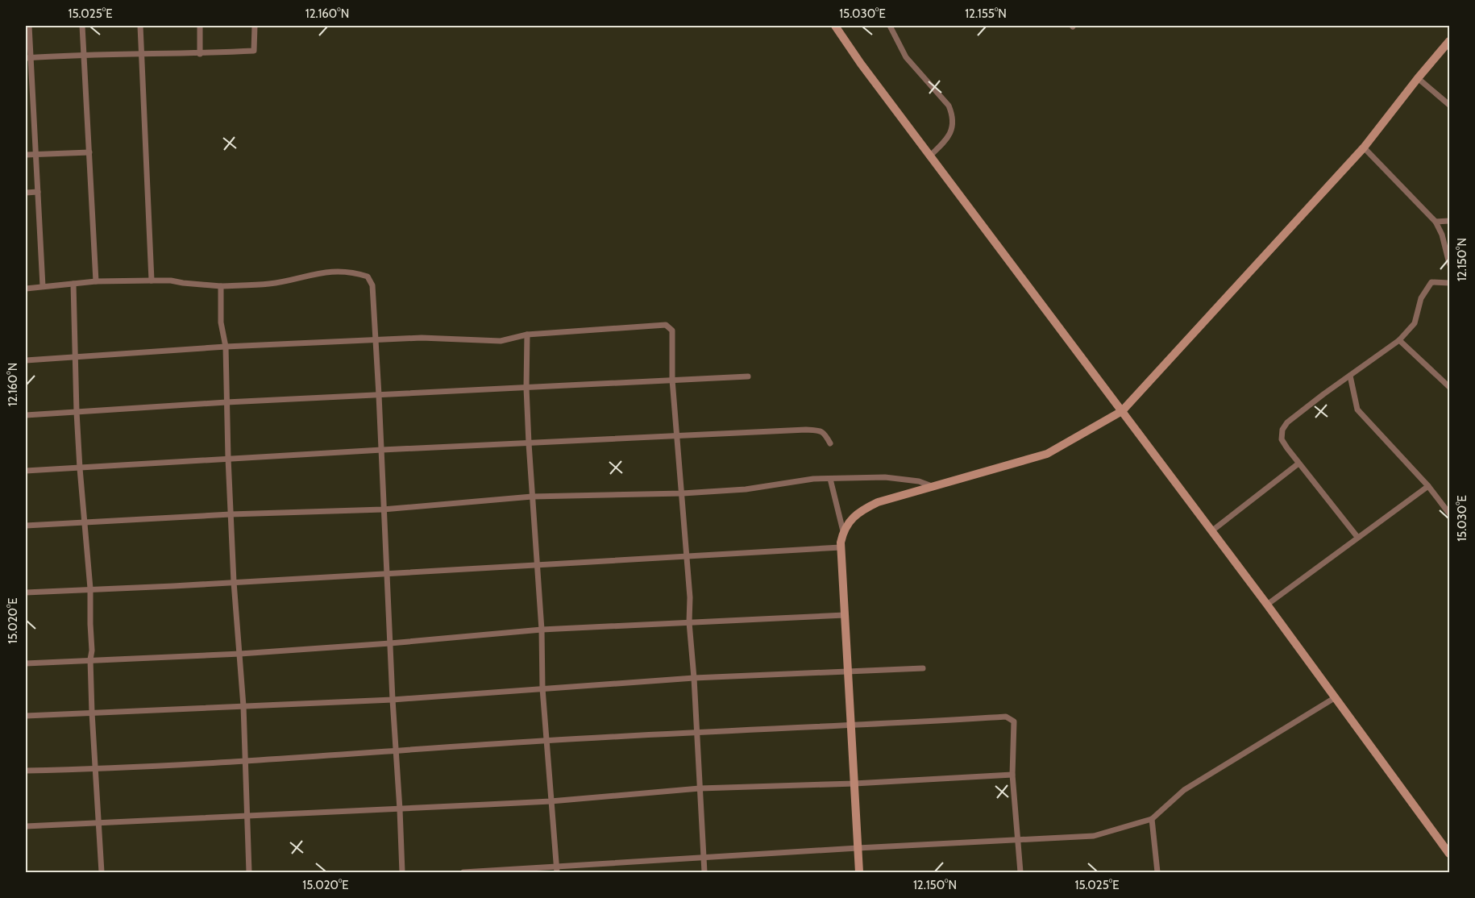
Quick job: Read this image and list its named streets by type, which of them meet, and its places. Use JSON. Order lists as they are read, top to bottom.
{
  "coordinates": [
    "15.025°E",
    "12.160°N",
    "15.030°E",
    "12.155°N",
    "12.150°N",
    "15.020°E"
  ]
}
